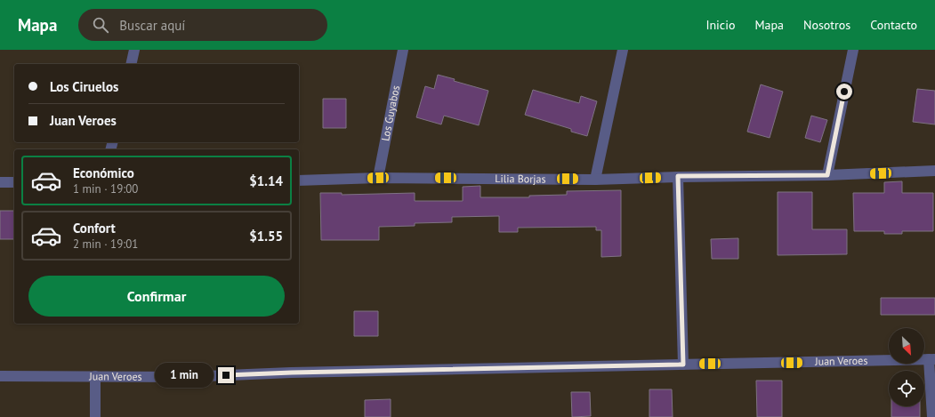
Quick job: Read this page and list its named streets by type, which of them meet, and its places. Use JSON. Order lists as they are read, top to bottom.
{
  "streets": {
    "street": ["Los Guyabos", "Lilia Borjas", "Juan Veroes"]
  },
  "crossings": [
    ["Los Guyabos", "Lilia Borjas"]
  ],
  "north": "bottom right",
  "page": {
    "header": "Mapa",
    "search": "Buscar aquí",
    "nav": [
      "Inicio",
      "Mapa",
      "Nosotros",
      "Contacto"
    ],
    "banner": ["Los Ciruelos", "Juan Veroes"],
    "list": [
      {
        "name": "Económico",
        "note": "1 min · 19:00",
        "value": "$1.14"
      },
      {
        "name": "Confort",
        "note": "2 min · 19:01",
        "value": "$1.55"
      }
    ],
    "buttons": "Confirmar",
    "bubble": "1 min"
  }
}
